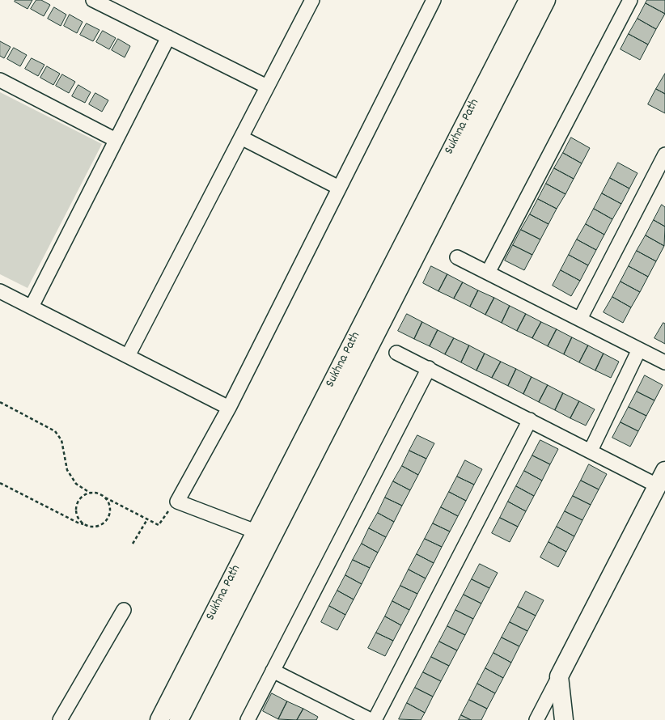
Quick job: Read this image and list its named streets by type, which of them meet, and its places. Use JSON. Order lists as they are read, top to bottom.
{
  "streets": {
    "main road": ["Sukhna Path"]
  }
}
